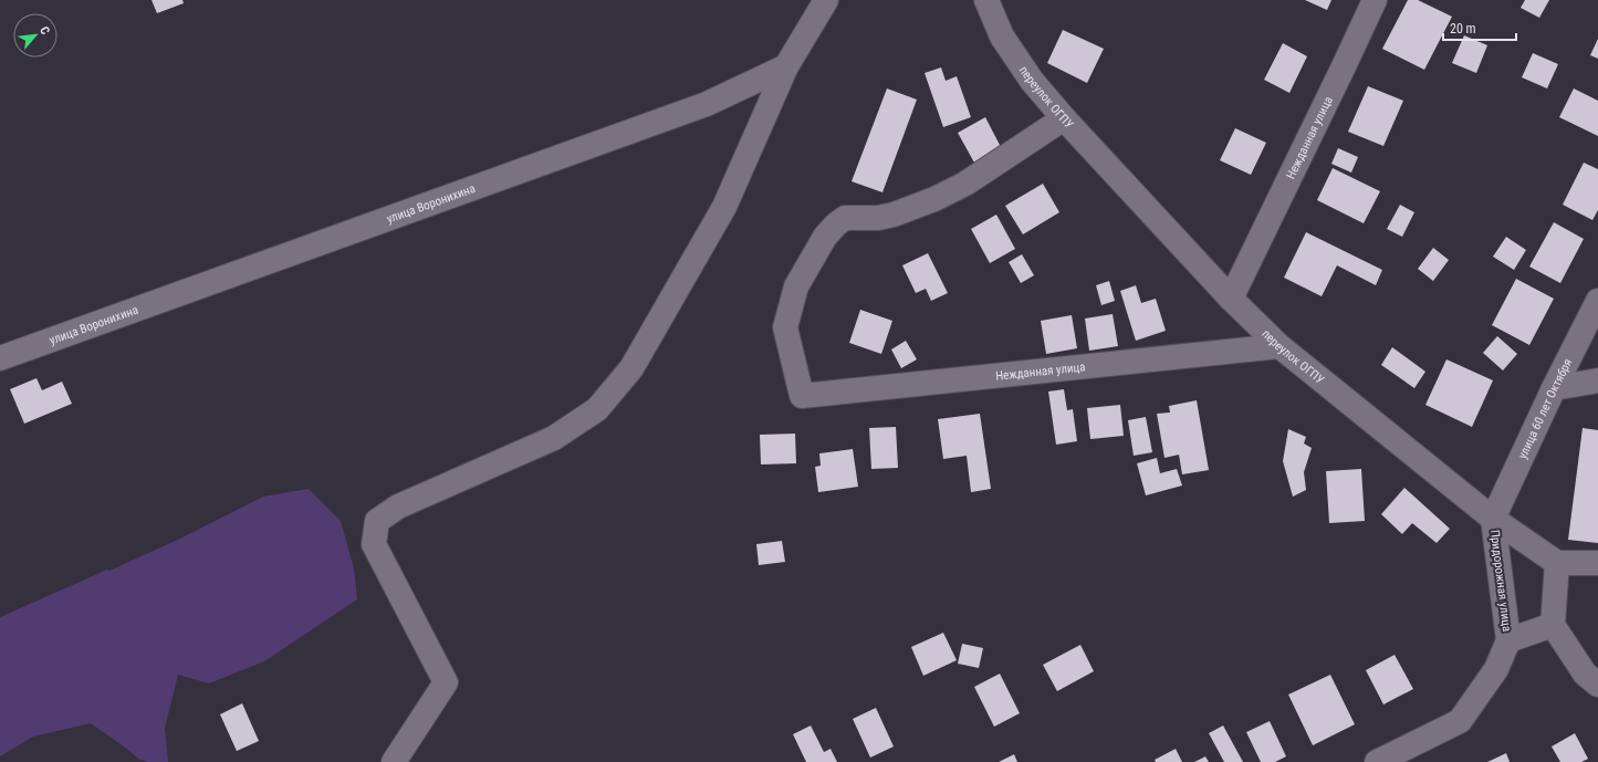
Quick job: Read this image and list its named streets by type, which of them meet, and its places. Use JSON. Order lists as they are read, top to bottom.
{
  "streets": {
    "street": [
      "переулок ОГПУ",
      "Нежданная улица",
      "улица Воронихина",
      "улица 60 лет Октября",
      "Придорожная улица"
    ]
  },
  "crossings": [
    ["переулок ОГПУ", "Нежданная улица"],
    ["переулок ОГПУ", "улица 60 лет Октября"],
    ["переулок ОГПУ", "Придорожная улица"],
    ["улица 60 лет Октября", "Придорожная улица"]
  ],
  "scale_bar": "20 m",
  "north": "top right"
}
